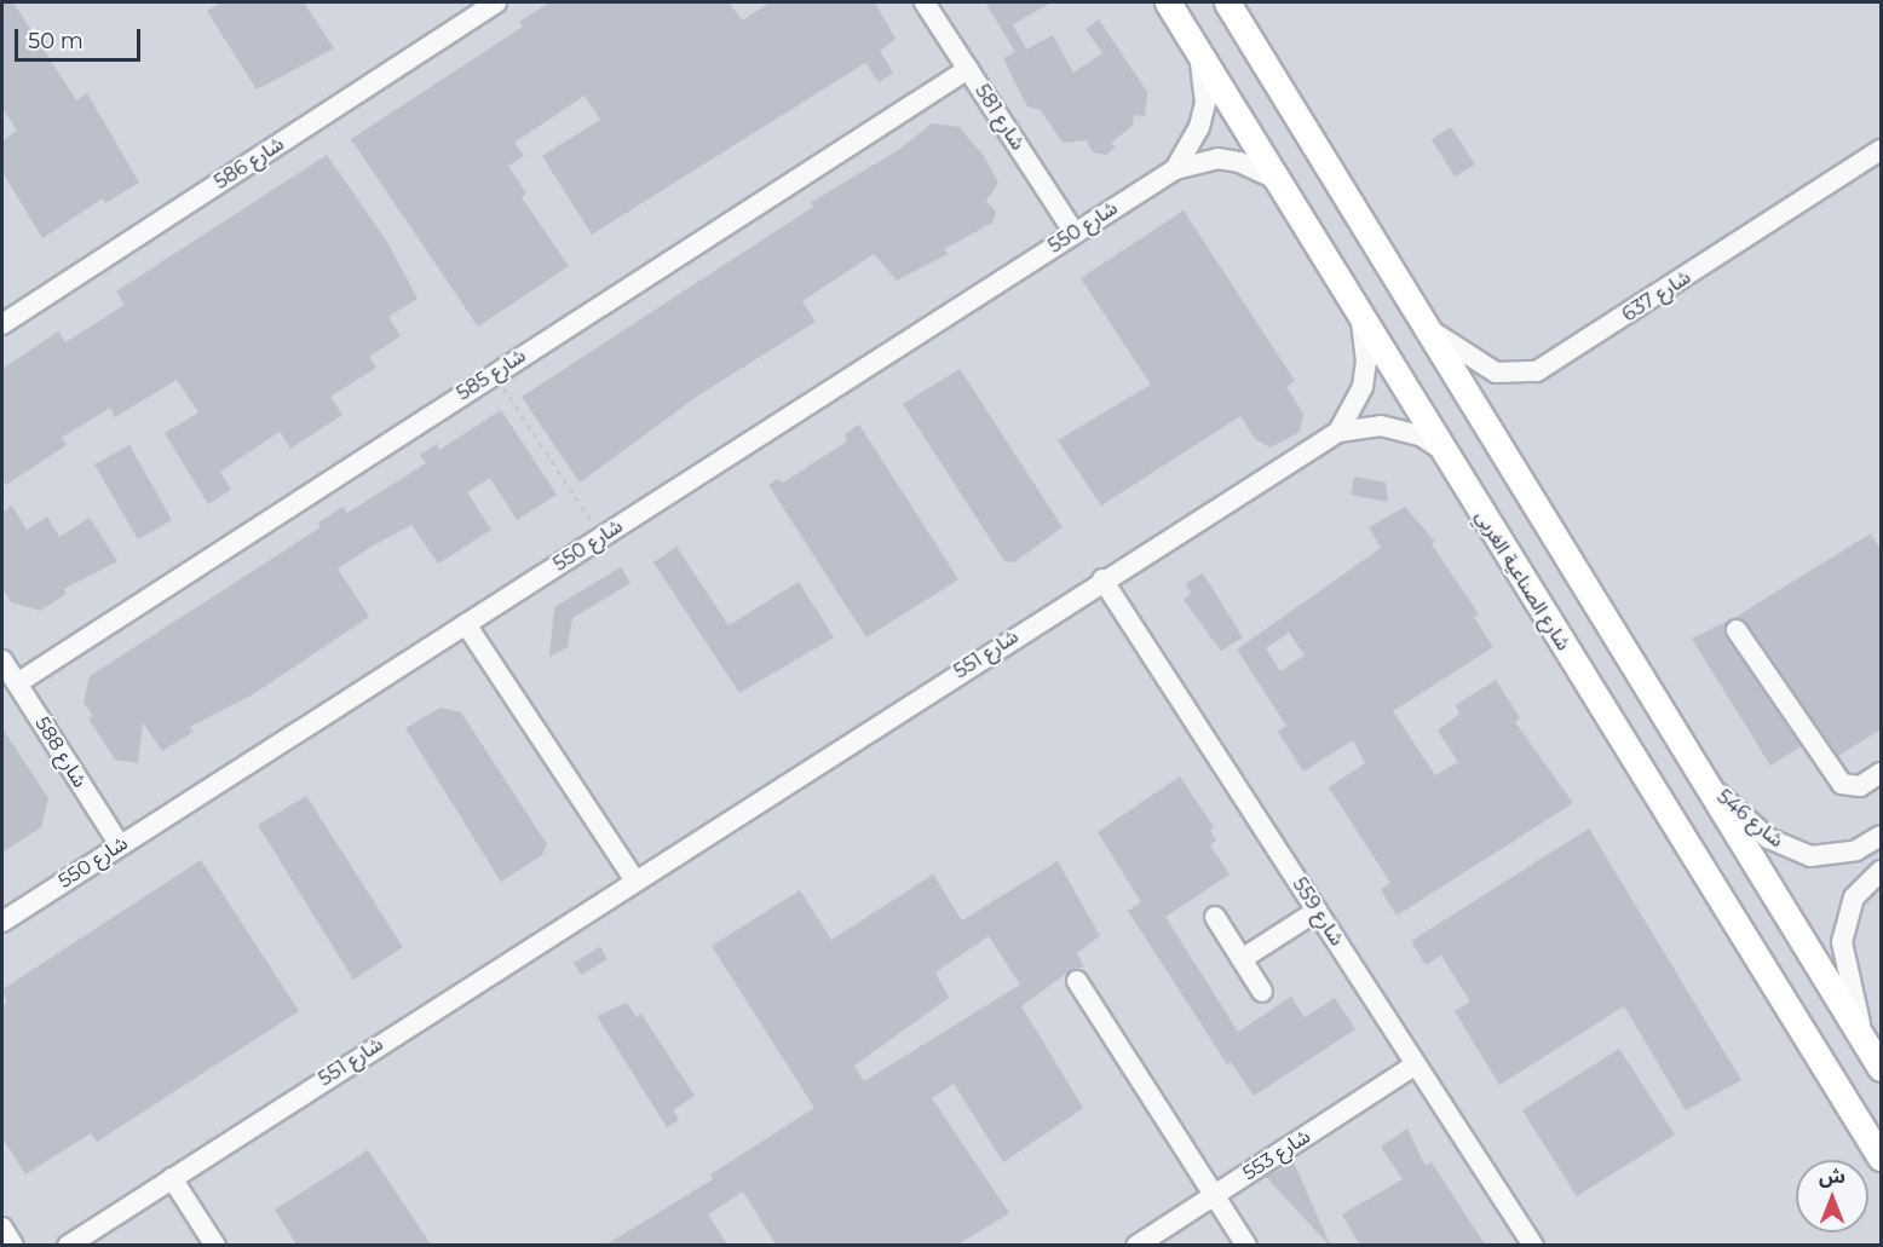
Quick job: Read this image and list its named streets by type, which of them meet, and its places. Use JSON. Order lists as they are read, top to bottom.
{
  "streets": {
    "main road": ["شارع الصناعية الغربي"],
    "street": [
      "شارع 581",
      "شارع 586",
      "شارع 550",
      "شارع 637",
      "شارع 585",
      "شارع 551",
      "شارع 588",
      "شارع 546",
      "شارع 559",
      "شارع 553"
    ]
  },
  "crossings": [
    ["شارع 581", "شارع 550"],
    ["شارع 581", "شارع 585"],
    ["شارع 550", "شارع الصناعية الغربي"],
    ["شارع 550", "شارع 588"],
    ["شارع 585", "شارع 588"],
    ["شارع الصناعية الغربي", "شارع 551"],
    ["شارع 551", "شارع 559"],
    ["شارع 559", "شارع 553"]
  ],
  "scale_bar": "50 m",
  "north": "top"
}
